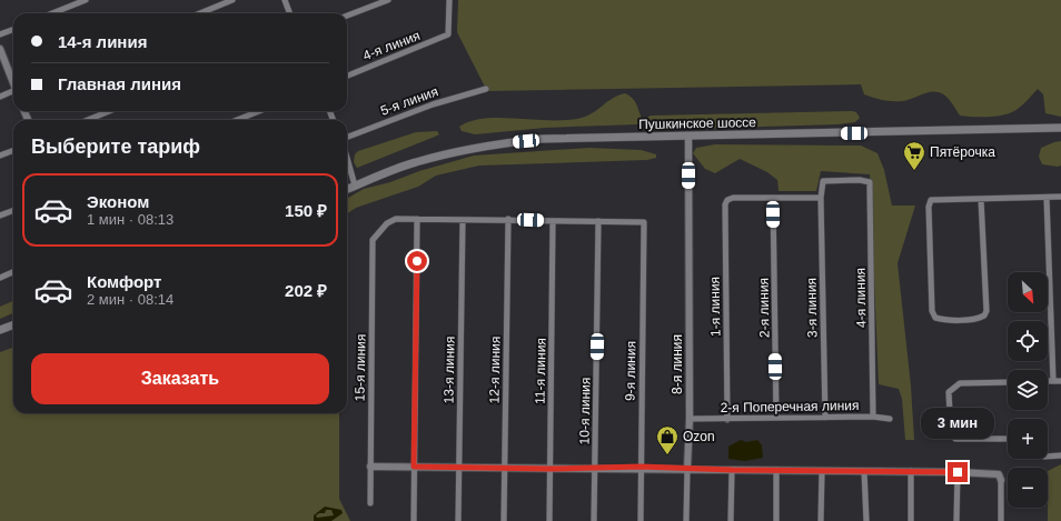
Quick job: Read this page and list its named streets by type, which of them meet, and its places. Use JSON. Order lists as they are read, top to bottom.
{
  "streets": {
    "main road": ["Пушкинское шоссе"],
    "street": [
      "4-я линия",
      "5-я линия",
      "1-я линия",
      "2-я линия",
      "3-я линия",
      "8-я линия",
      "15-я линия",
      "13-я линия",
      "12-я линия",
      "11-я линия",
      "9-я линия",
      "2-я Поперечная линия",
      "10-я линия"
    ]
  },
  "crossings": [
    ["4-я линия", "3-я линия"],
    ["4-я линия", "2-я Поперечная линия"],
    ["Пушкинское шоссе", "8-я линия"],
    ["1-я линия", "2-я линия"],
    ["1-я линия", "2-я Поперечная линия"],
    ["2-я линия", "2-я Поперечная линия"],
    ["3-я линия", "2-я Поперечная линия"],
    ["8-я линия", "2-я Поперечная линия"],
    ["9-я линия", "10-я линия"]
  ],
  "places": {
    "supermarket": ["Пятёрочка"],
    "shop": ["Ozon"]
  },
  "north": "bottom right",
  "page": {
    "banner": ["14-я линия", "Главная линия"],
    "heading": "Выберите тариф",
    "list": [
      {
        "name": "Эконом",
        "note": "1 мин · 08:13",
        "value": "150 ₽"
      },
      {
        "name": "Комфорт",
        "note": "2 мин · 08:14",
        "value": "202 ₽"
      }
    ],
    "map_buttons": ["+", "−"],
    "buttons": "Заказать",
    "bubble": "3 мин"
  }
}
